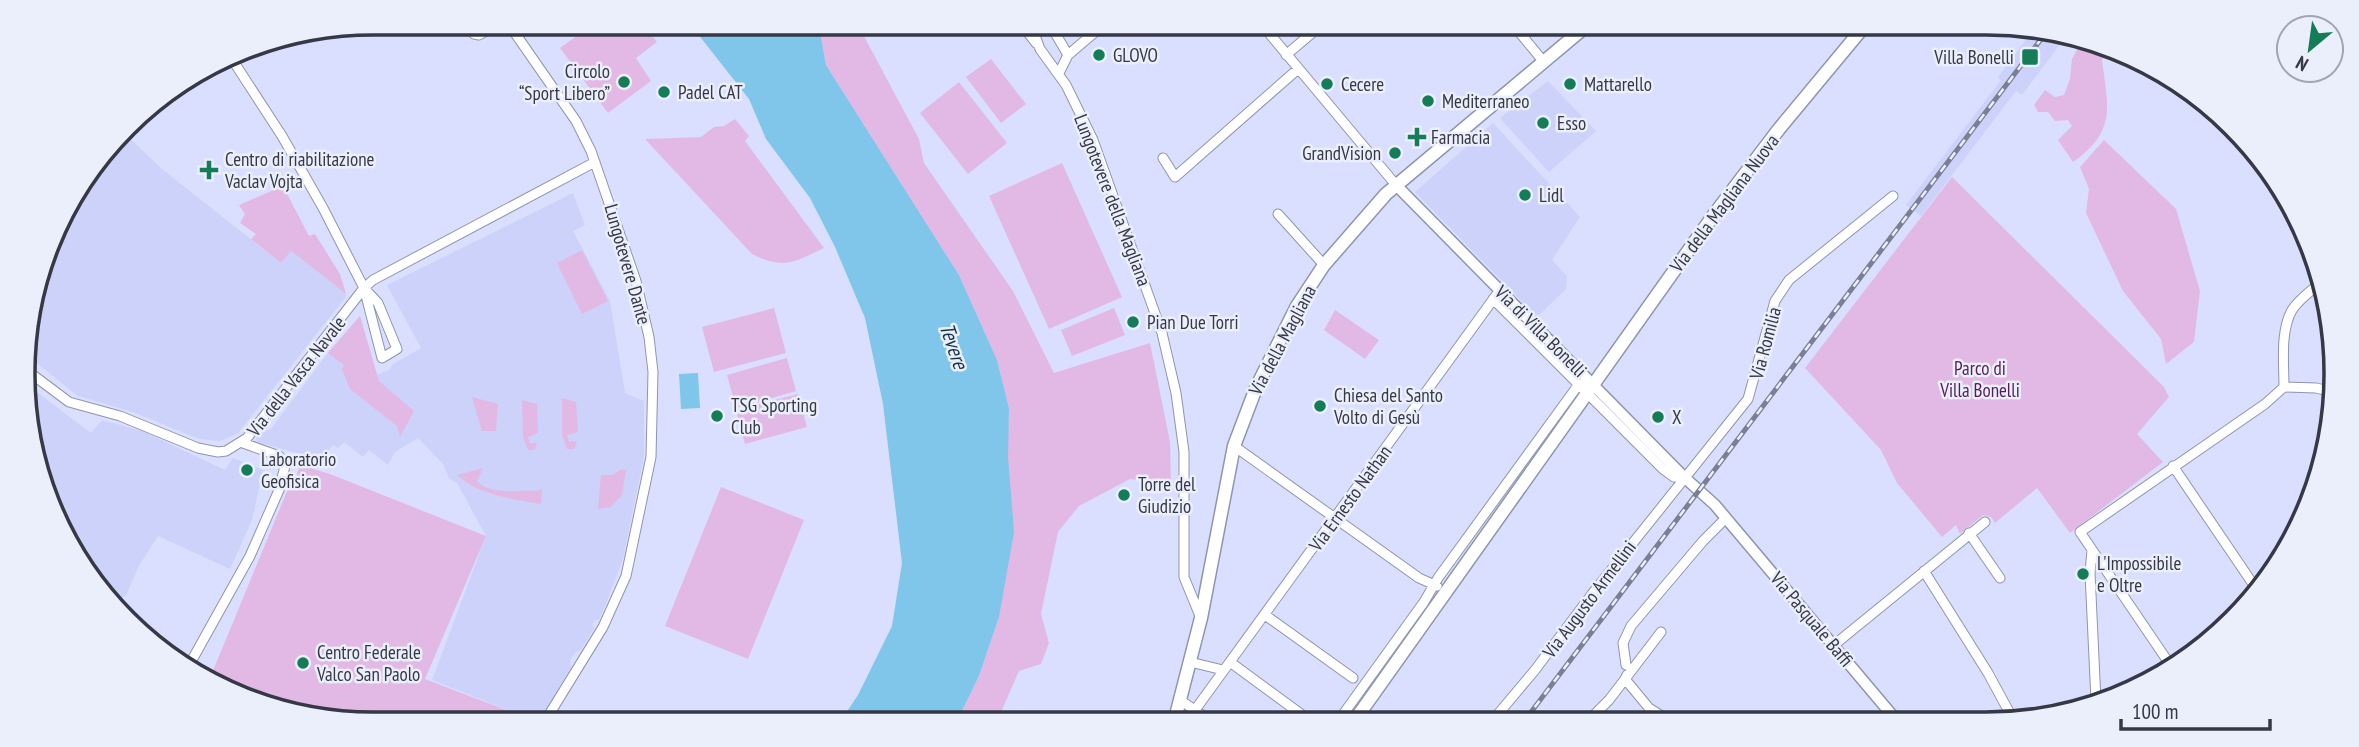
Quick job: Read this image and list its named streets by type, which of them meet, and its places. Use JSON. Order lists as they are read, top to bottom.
{
  "streets": {
    "main road": ["Via della Magliana Nuova", "Via della Magliana"],
    "street": [
      "Lungotevere della Magliana",
      "Lungotevere Dante",
      "Via di Villa Bonelli",
      "Via Romilia",
      "Via della Vasca Navale",
      "Via Ernesto Nathan",
      "Via Augusto Armellini",
      "Via Pasquale Baffi"
    ]
  },
  "crossings": [
    ["Lungotevere della Magliana", "Via della Magliana"],
    ["Via della Magliana Nuova", "Via di Villa Bonelli"],
    ["Lungotevere Dante", "Via della Vasca Navale"],
    ["Via di Villa Bonelli", "Via della Magliana"],
    ["Via di Villa Bonelli", "Via Romilia"],
    ["Via di Villa Bonelli", "Via Ernesto Nathan"],
    ["Via di Villa Bonelli", "Via Augusto Armellini"],
    ["Via di Villa Bonelli", "Via Pasquale Baffi"],
    ["Via Romilia", "Via Augusto Armellini"]
  ],
  "water": ["Tevere"],
  "parks": ["Parco di Villa Bonelli"],
  "places": {
    "other": [
      "GLOVO",
      "Circolo “Sport Libero”",
      "Cecere",
      "Mattarello",
      "Padel CAT",
      "Mediterraneo",
      "Esso",
      "GrandVision",
      "Lidl",
      "Pian Due Torri",
      "Chiesa del Santo Volto di Gesù",
      "TSG Sporting Club",
      "X",
      "Laboratorio Geofisica",
      "Torre del Giudizio",
      "L'Impossibile e Oltre",
      "Centro Federale Valco San Paolo"
    ],
    "transit": ["Villa Bonelli"],
    "health": ["Farmacia", "Centro di riabilitazione Vaclav Vojta"]
  },
  "scale_bar": "100 m",
  "north": "bottom left"
}
